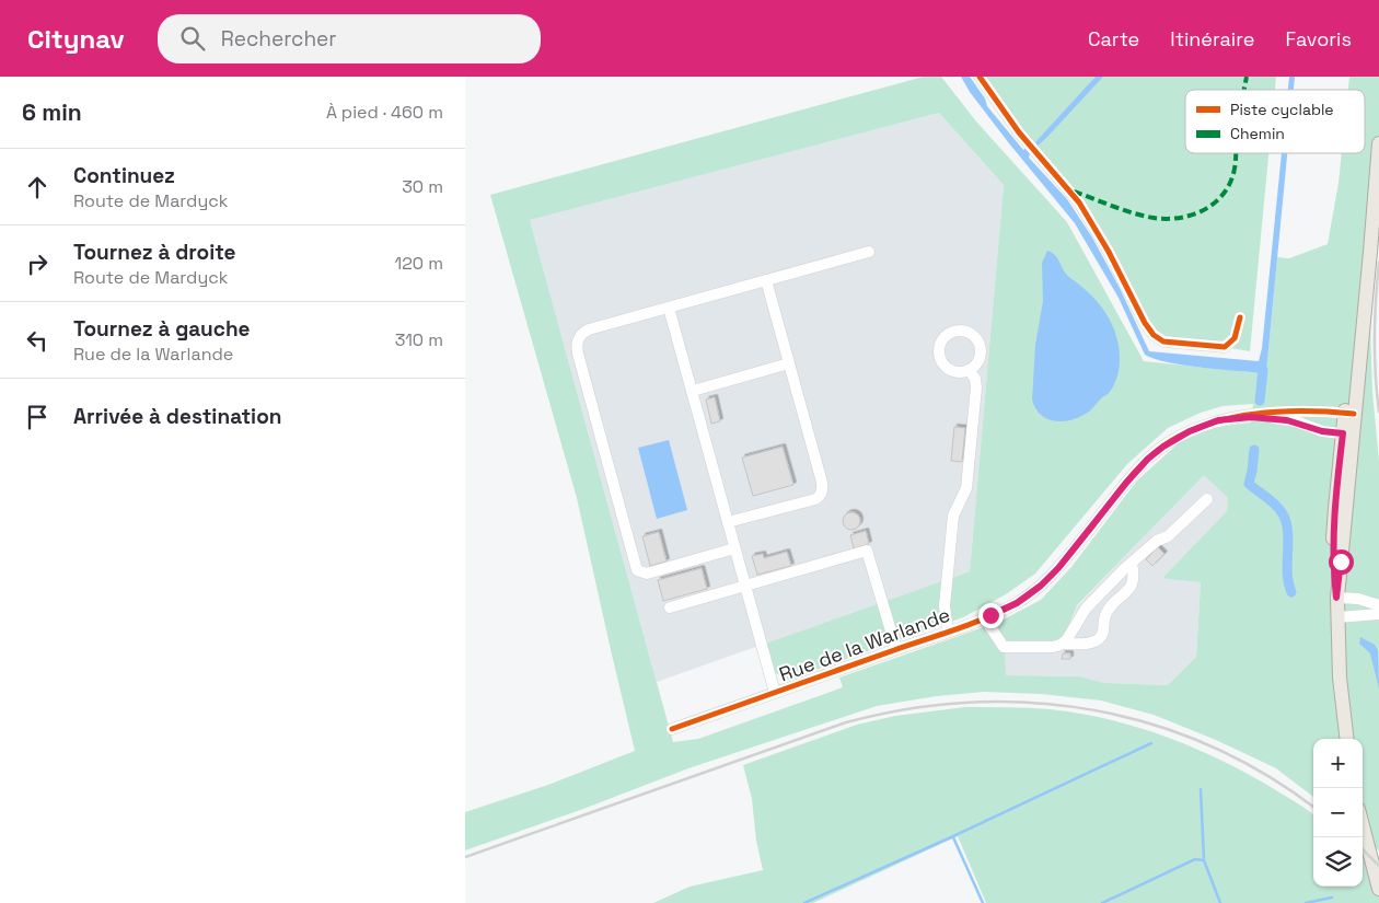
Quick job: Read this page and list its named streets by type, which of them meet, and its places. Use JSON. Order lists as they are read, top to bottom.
{
  "streets": {
    "street": ["Rue de la Warlande"]
  },
  "legend": ["Piste cyclable", "Chemin"],
  "page": {
    "header": "Citynav",
    "search": "Rechercher",
    "nav": ["Carte", "Itinéraire", "Favoris"],
    "heading": ["6 min", "À pied · 460 m"],
    "list": [
      ["Continuez", "Route de Mardyck", "30 m"],
      ["Tournez à droite", "Route de Mardyck", "120 m"],
      ["Tournez à gauche", "Rue de la Warlande", "310 m"],
      "Arrivée à destination"
    ],
    "map_buttons": ["+", "−"]
  }
}
